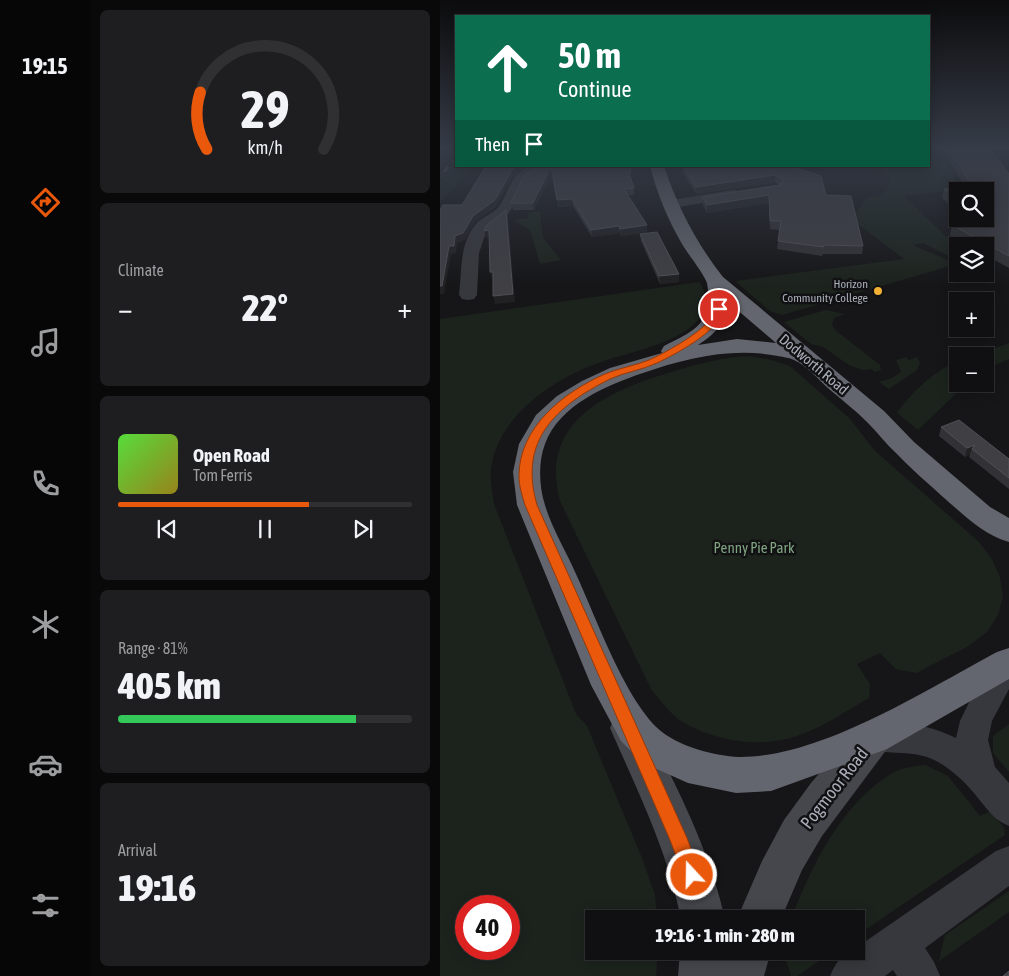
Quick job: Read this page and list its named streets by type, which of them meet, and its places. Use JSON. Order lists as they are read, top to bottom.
{
  "streets": {
    "highway": ["Dodworth Road"],
    "street": ["Pogmoor Road"]
  },
  "parks": ["Penny Pie Park"],
  "places": ["Horizon Community College"],
  "page": {
    "tabs": "19:15",
    "turn": ["50 m", "Continue"],
    "then": "Then",
    "map_buttons": ["+", "−"],
    "tile": [
      "Climate",
      ["Range · 81%", "405 km"],
      ["Arrival", "19:16"]
    ],
    "heat": ["−", "22°", "+"],
    "song": ["Open Road", "Tom Ferris"],
    "limit": "40",
    "trip": "19:16 · 1 min · 280 m",
    "gauge": ["29", "km/h"]
  }
}
